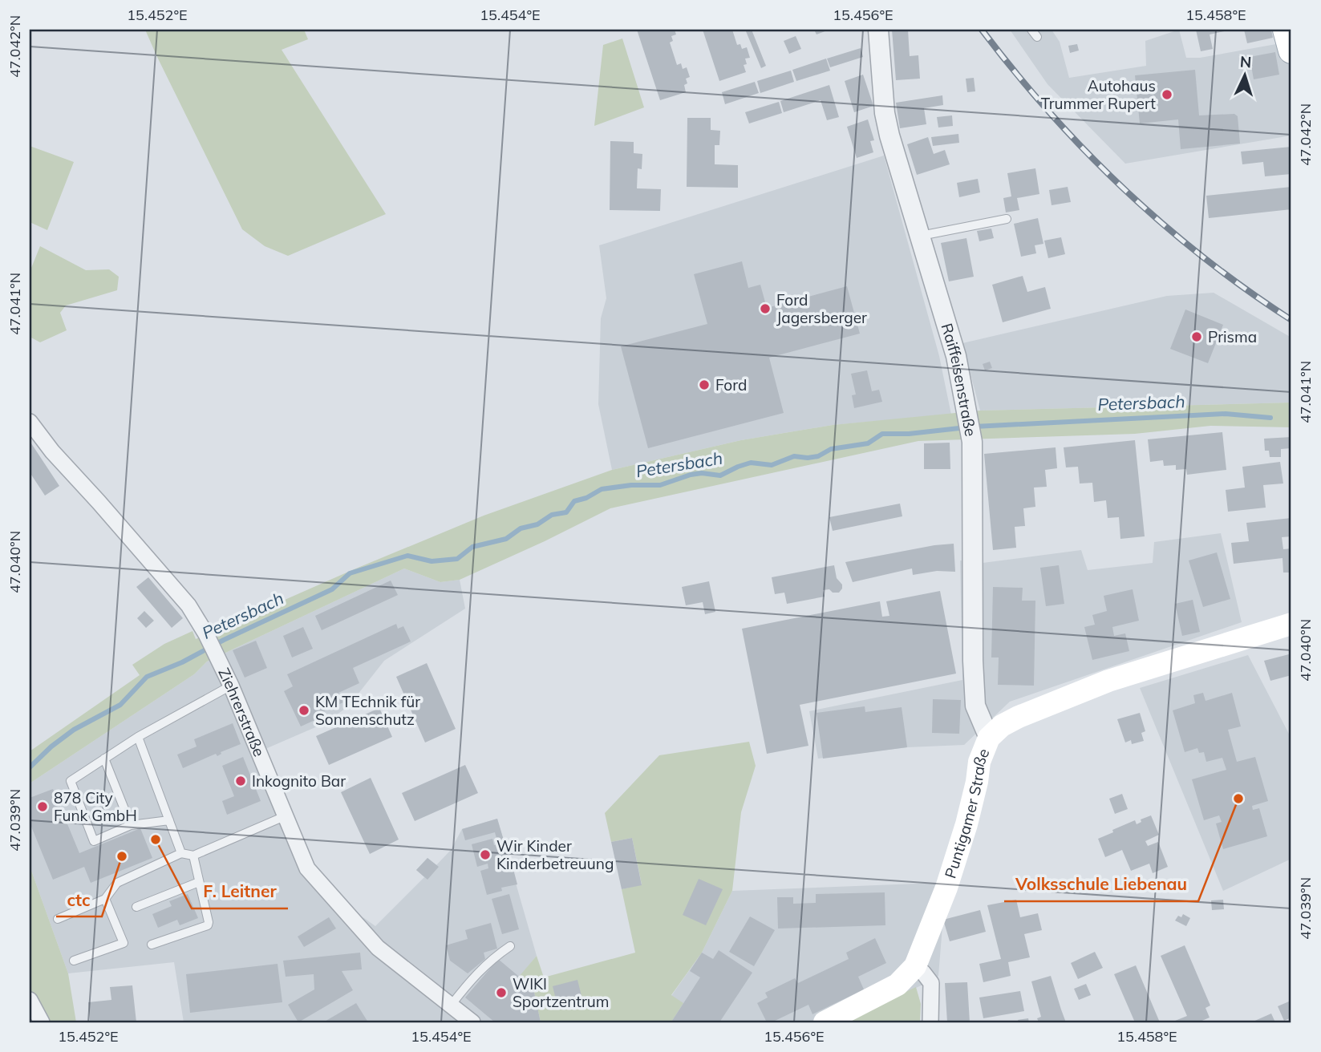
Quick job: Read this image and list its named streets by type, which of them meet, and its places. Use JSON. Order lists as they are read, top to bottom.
{
  "streets": {
    "main road": ["Puntigamer Straße"],
    "street": ["Raiffeisenstraße", "Ziehrerstraße"]
  },
  "crossings": [
    ["Raiffeisenstraße", "Puntigamer Straße"]
  ],
  "water": ["Petersbach"],
  "places": [
    "Autohaus Trummer Rupert",
    "Ford Jagersberger",
    "Prisma",
    "Ford",
    "KM TEchnik für Sonnenschutz",
    "Inkognito Bar",
    "Volksschule Liebenau",
    "878 City Funk GmbH",
    "F. Leitner",
    "Wir Kinder Kinderbetreuung",
    "ctc",
    "WIKI Sportzentrum"
  ],
  "north": "top",
  "coordinates": [
    "15.452°E",
    "15.454°E",
    "15.456°E",
    "15.458°E",
    "47.042°N",
    "47.041°N",
    "47.040°N",
    "47.039°N"
  ]
}
